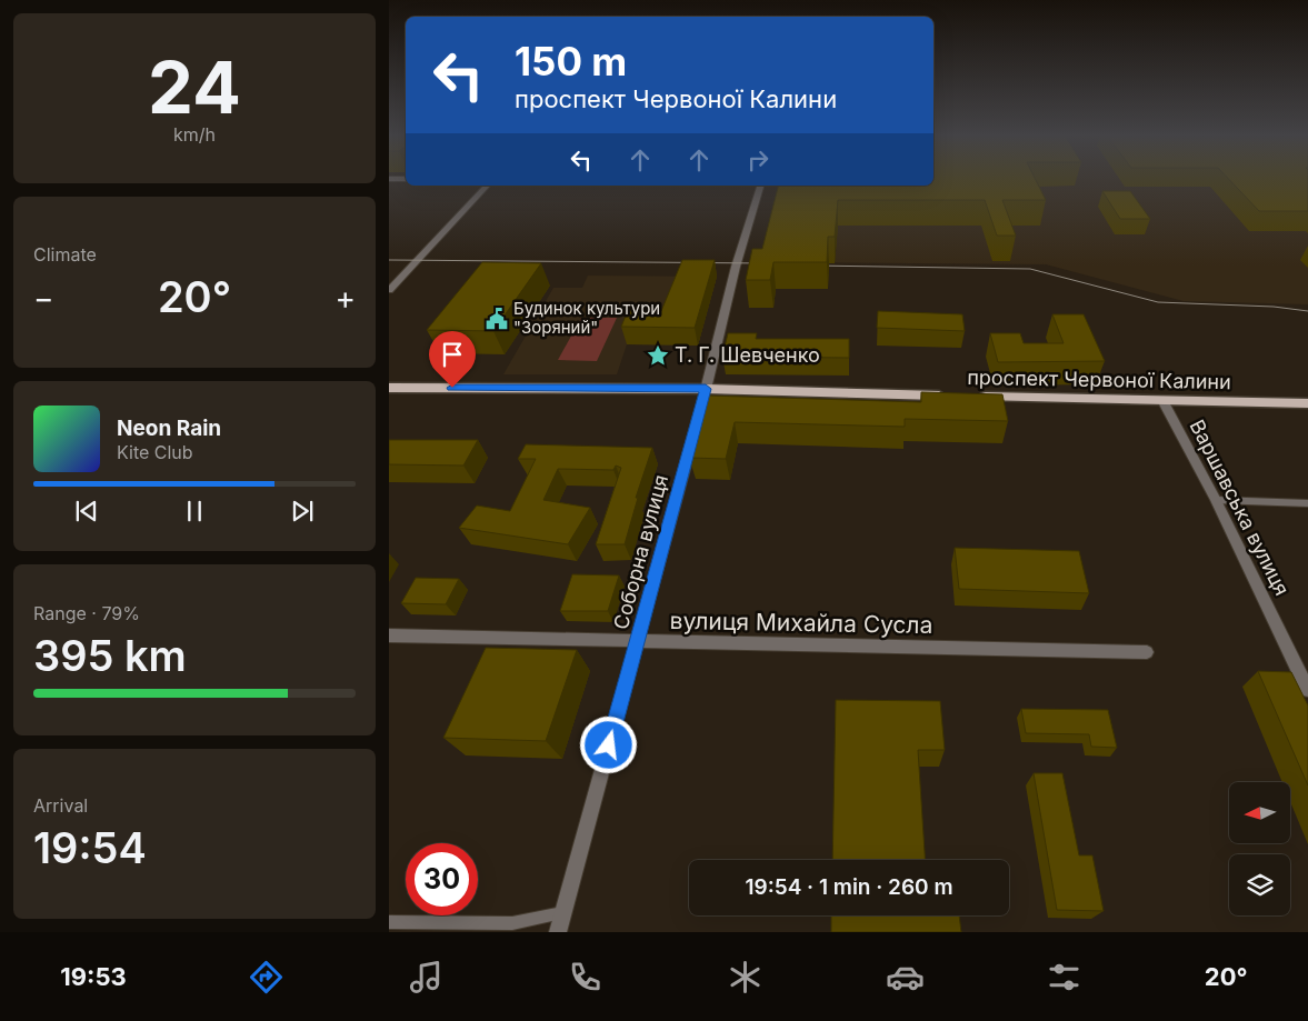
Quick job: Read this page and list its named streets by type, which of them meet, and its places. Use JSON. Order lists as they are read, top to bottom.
{
  "streets": {
    "main road": ["проспект Червоної Калини"],
    "street": ["Варшавська вулиця", "Соборна вулиця", "вулиця Михайла Сусла"]
  },
  "crossings": [
    ["проспект Червоної Калини", "Варшавська вулиця"],
    ["проспект Червоної Калини", "Соборна вулиця"],
    ["Соборна вулиця", "вулиця Михайла Сусла"]
  ],
  "places": {
    "public building": ["Будинок культури \"Зоряний\""],
    "place": ["Т. Г. Шевченко"]
  },
  "north": "left",
  "page": {
    "tile": [
      ["24", "km/h"],
      "Climate",
      ["Range · 79%", "395 km"],
      ["Arrival", "19:54"]
    ],
    "turn": ["150 m", "проспект Червоної Калини"],
    "heat": ["−", "20°", "+"],
    "song": ["Neon Rain", "Kite Club"],
    "limit": "30",
    "trip": "19:54 · 1 min · 260 m",
    "tabs": ["19:53", "20°"]
  }
}
